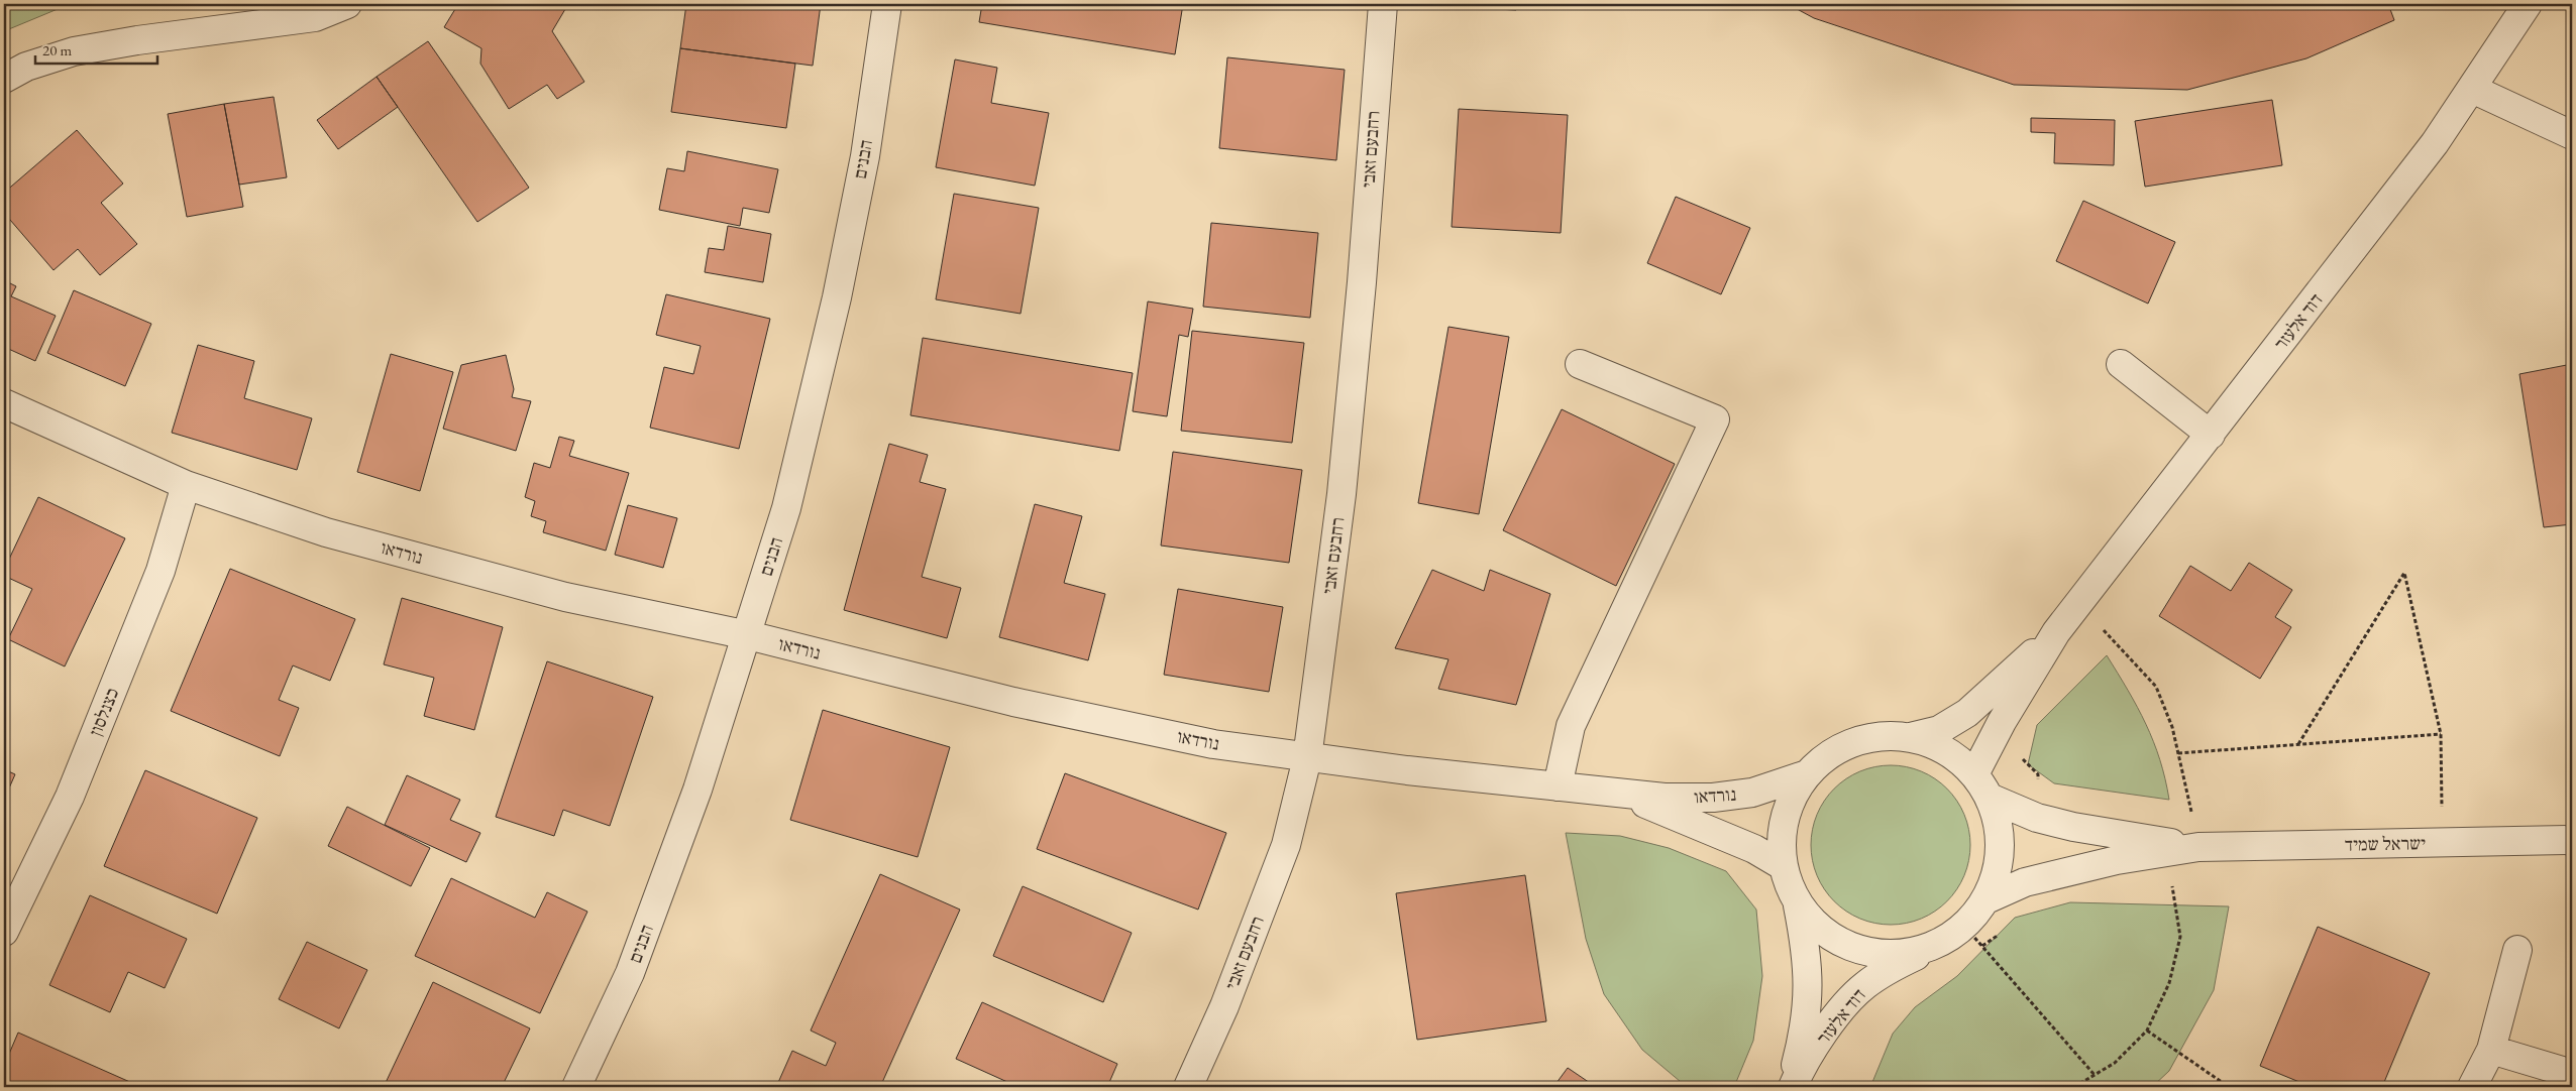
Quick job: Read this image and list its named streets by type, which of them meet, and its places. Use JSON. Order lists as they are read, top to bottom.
{
  "streets": {
    "street": [
      "רחבעם זאבי",
      "הבנים",
      "דוד אלעזר",
      "נורדאו",
      "כצנלסון",
      "ישראל שמיד"
    ]
  },
  "crossings": [
    ["רחבעם זאבי", "נורדאו"],
    ["הבנים", "נורדאו"],
    ["נורדאו", "כצנלסון"]
  ],
  "scale_bar": "20 m"
}
